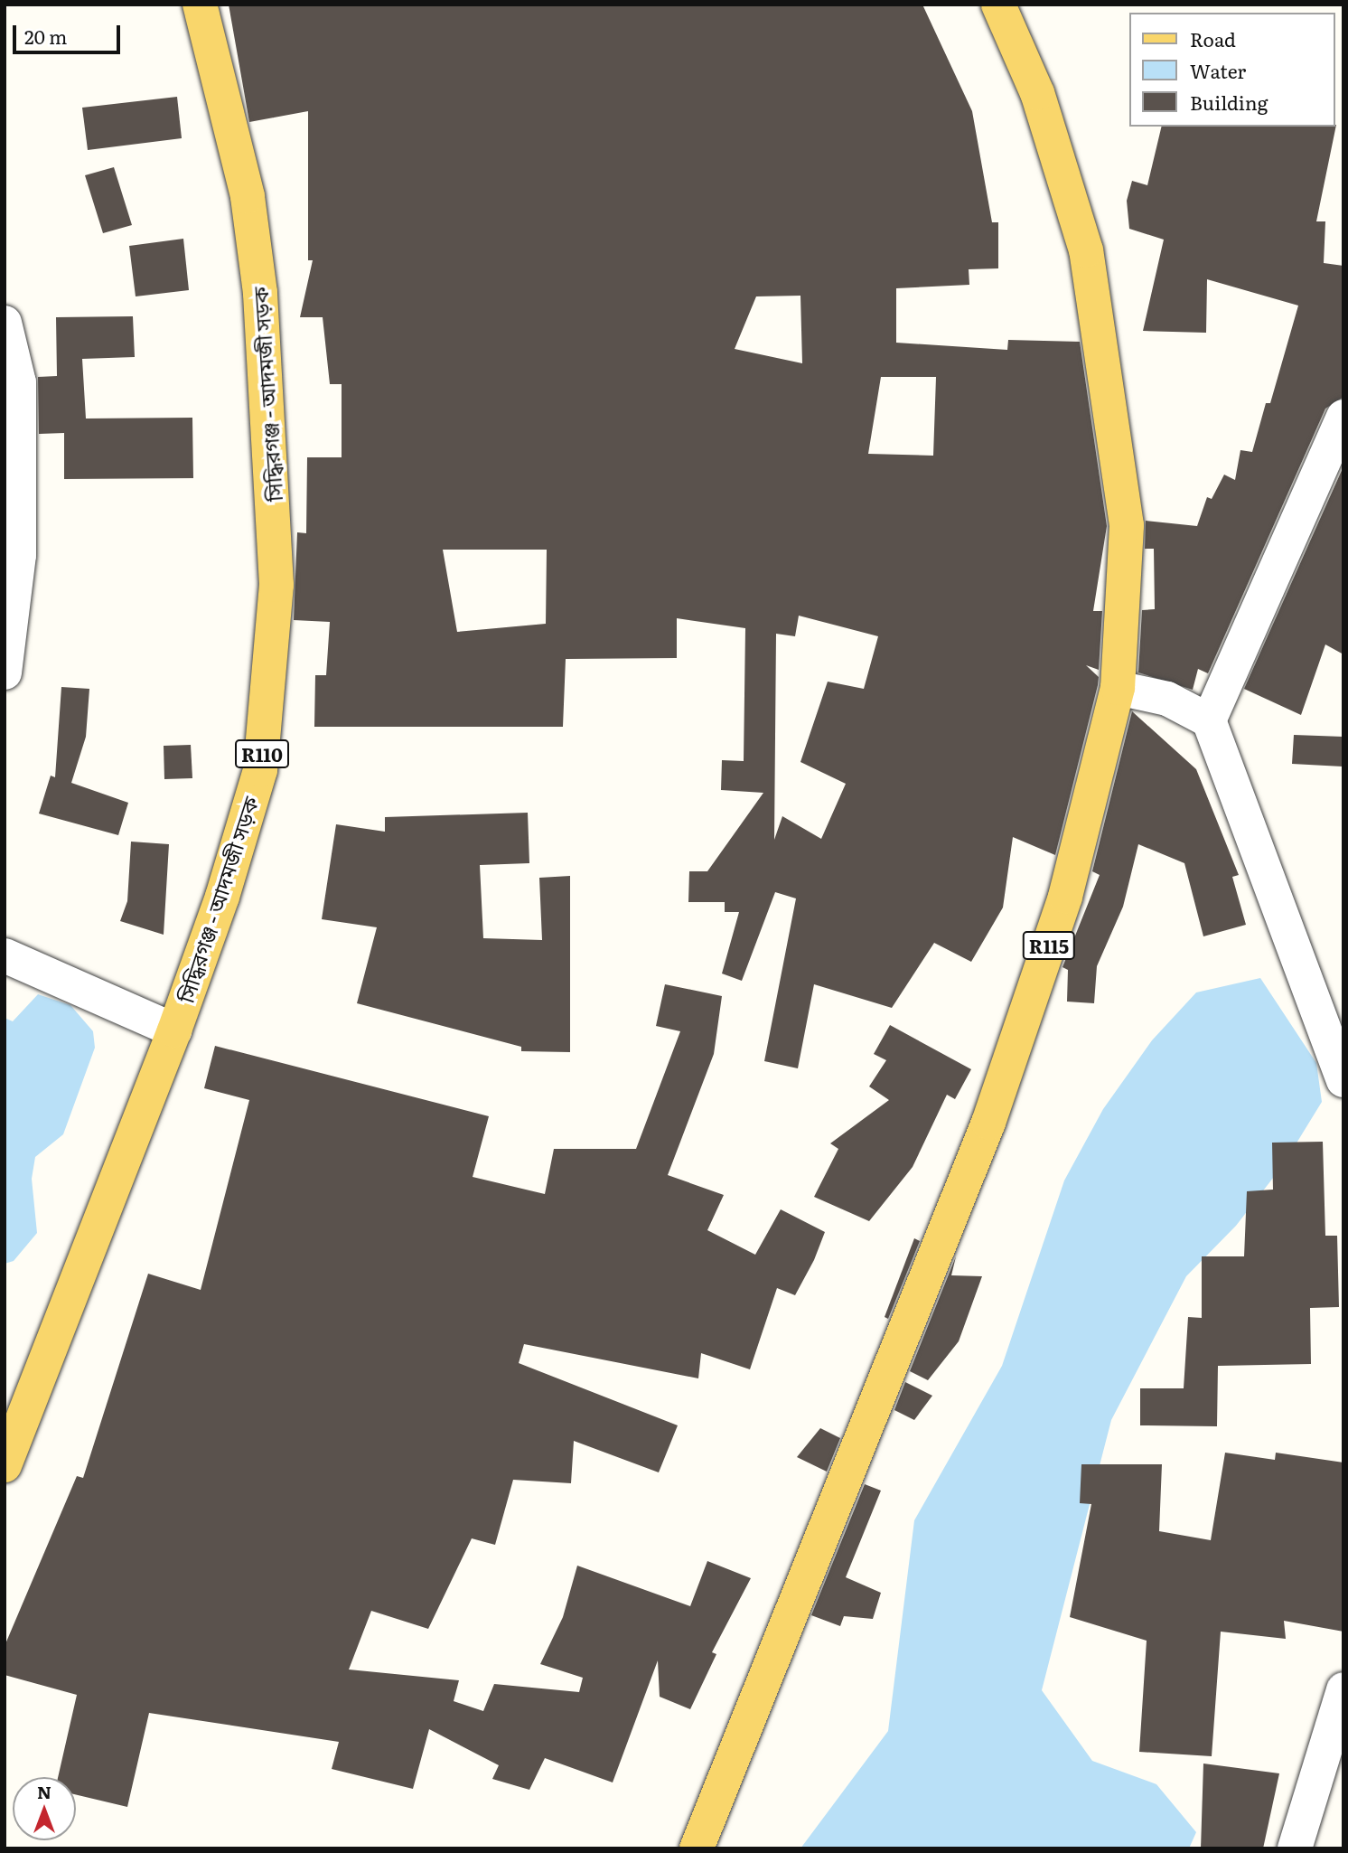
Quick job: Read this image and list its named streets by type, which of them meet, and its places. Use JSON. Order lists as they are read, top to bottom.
{
  "streets": {
    "main road": ["সিদ্ধিরগঞ্জ - আদমজী সড়ক", "R110", "R115"]
  },
  "legend": ["Road", "Water", "Building"],
  "scale_bar": "20 m",
  "north": "top"
}
